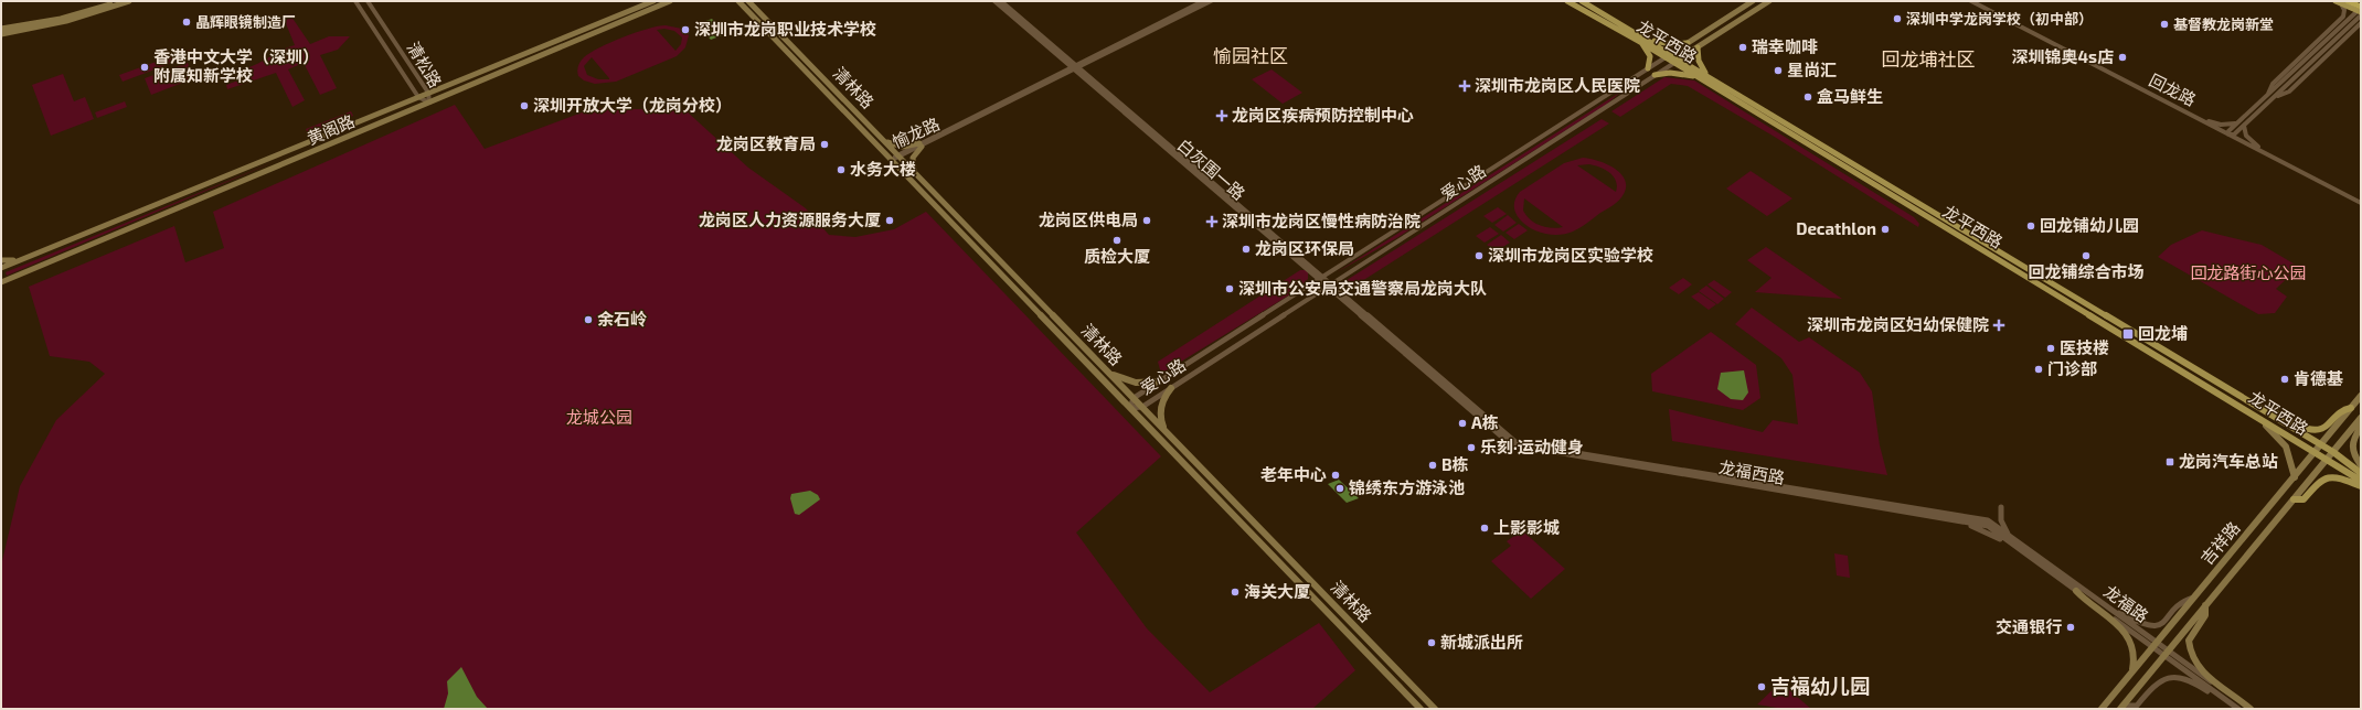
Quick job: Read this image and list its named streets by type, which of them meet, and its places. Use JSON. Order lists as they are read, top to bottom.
{
  "streets": {
    "main road": [
      "龙平西路",
      "清林路",
      "黄阁路",
      "爱心路",
      "吉祥路"
    ],
    "street": [
      "清松路",
      "回龙路",
      "愉龙路",
      "白灰围一路",
      "龙福西路",
      "龙福路"
    ]
  },
  "crossings": [
    ["龙平西路", "爱心路"],
    ["龙平西路", "吉祥路"],
    ["清松路", "黄阁路"],
    ["清林路", "愉龙路"],
    ["清林路", "爱心路"],
    ["愉龙路", "白灰围一路"],
    ["白灰围一路", "爱心路"],
    ["白灰围一路", "龙福西路"],
    ["龙福西路", "龙福路"],
    ["吉祥路", "龙福路"]
  ],
  "districts": ["愉园社区", "回龙埔社区"],
  "parks": ["回龙路街心公园", "龙城公园"],
  "places": {
    "other": [
      "深圳中学龙岗学校（初中部）",
      "晶辉眼镜制造厂",
      "基督教龙岗新堂",
      "深圳市龙岗职业技术学校",
      "瑞幸咖啡",
      "深圳锦奥4s店",
      "香港中文大学（深圳） 附属知新学校",
      "星尚汇",
      "盒马鲜生",
      "深圳开放大学（龙岗分校）",
      "龙岗区教育局",
      "水务大楼",
      "龙岗区人力资源服务大厦",
      "龙岗区供电局",
      "回龙铺幼儿园",
      "Decathlon",
      "质检大厦",
      "龙岗区环保局",
      "深圳市龙岗区实验学校",
      "回龙铺综合市场",
      "深圳市公安局交通警察局龙岗大队",
      "余石岭",
      "医技楼",
      "门诊部",
      "肯德基",
      "A栋",
      "乐刻·运动健身",
      "B栋",
      "老年中心",
      "锦绣东方游泳池",
      "上影影城",
      "海关大厦",
      "交通银行",
      "新城派出所",
      "吉福幼儿园"
    ],
    "health": [
      "深圳市龙岗区人民医院",
      "龙岗区疾病预防控制中心",
      "深圳市龙岗区慢性病防治院",
      "深圳市龙岗区妇幼保健院"
    ],
    "transit": ["回龙埔", "龙岗汽车总站"]
  }
}
